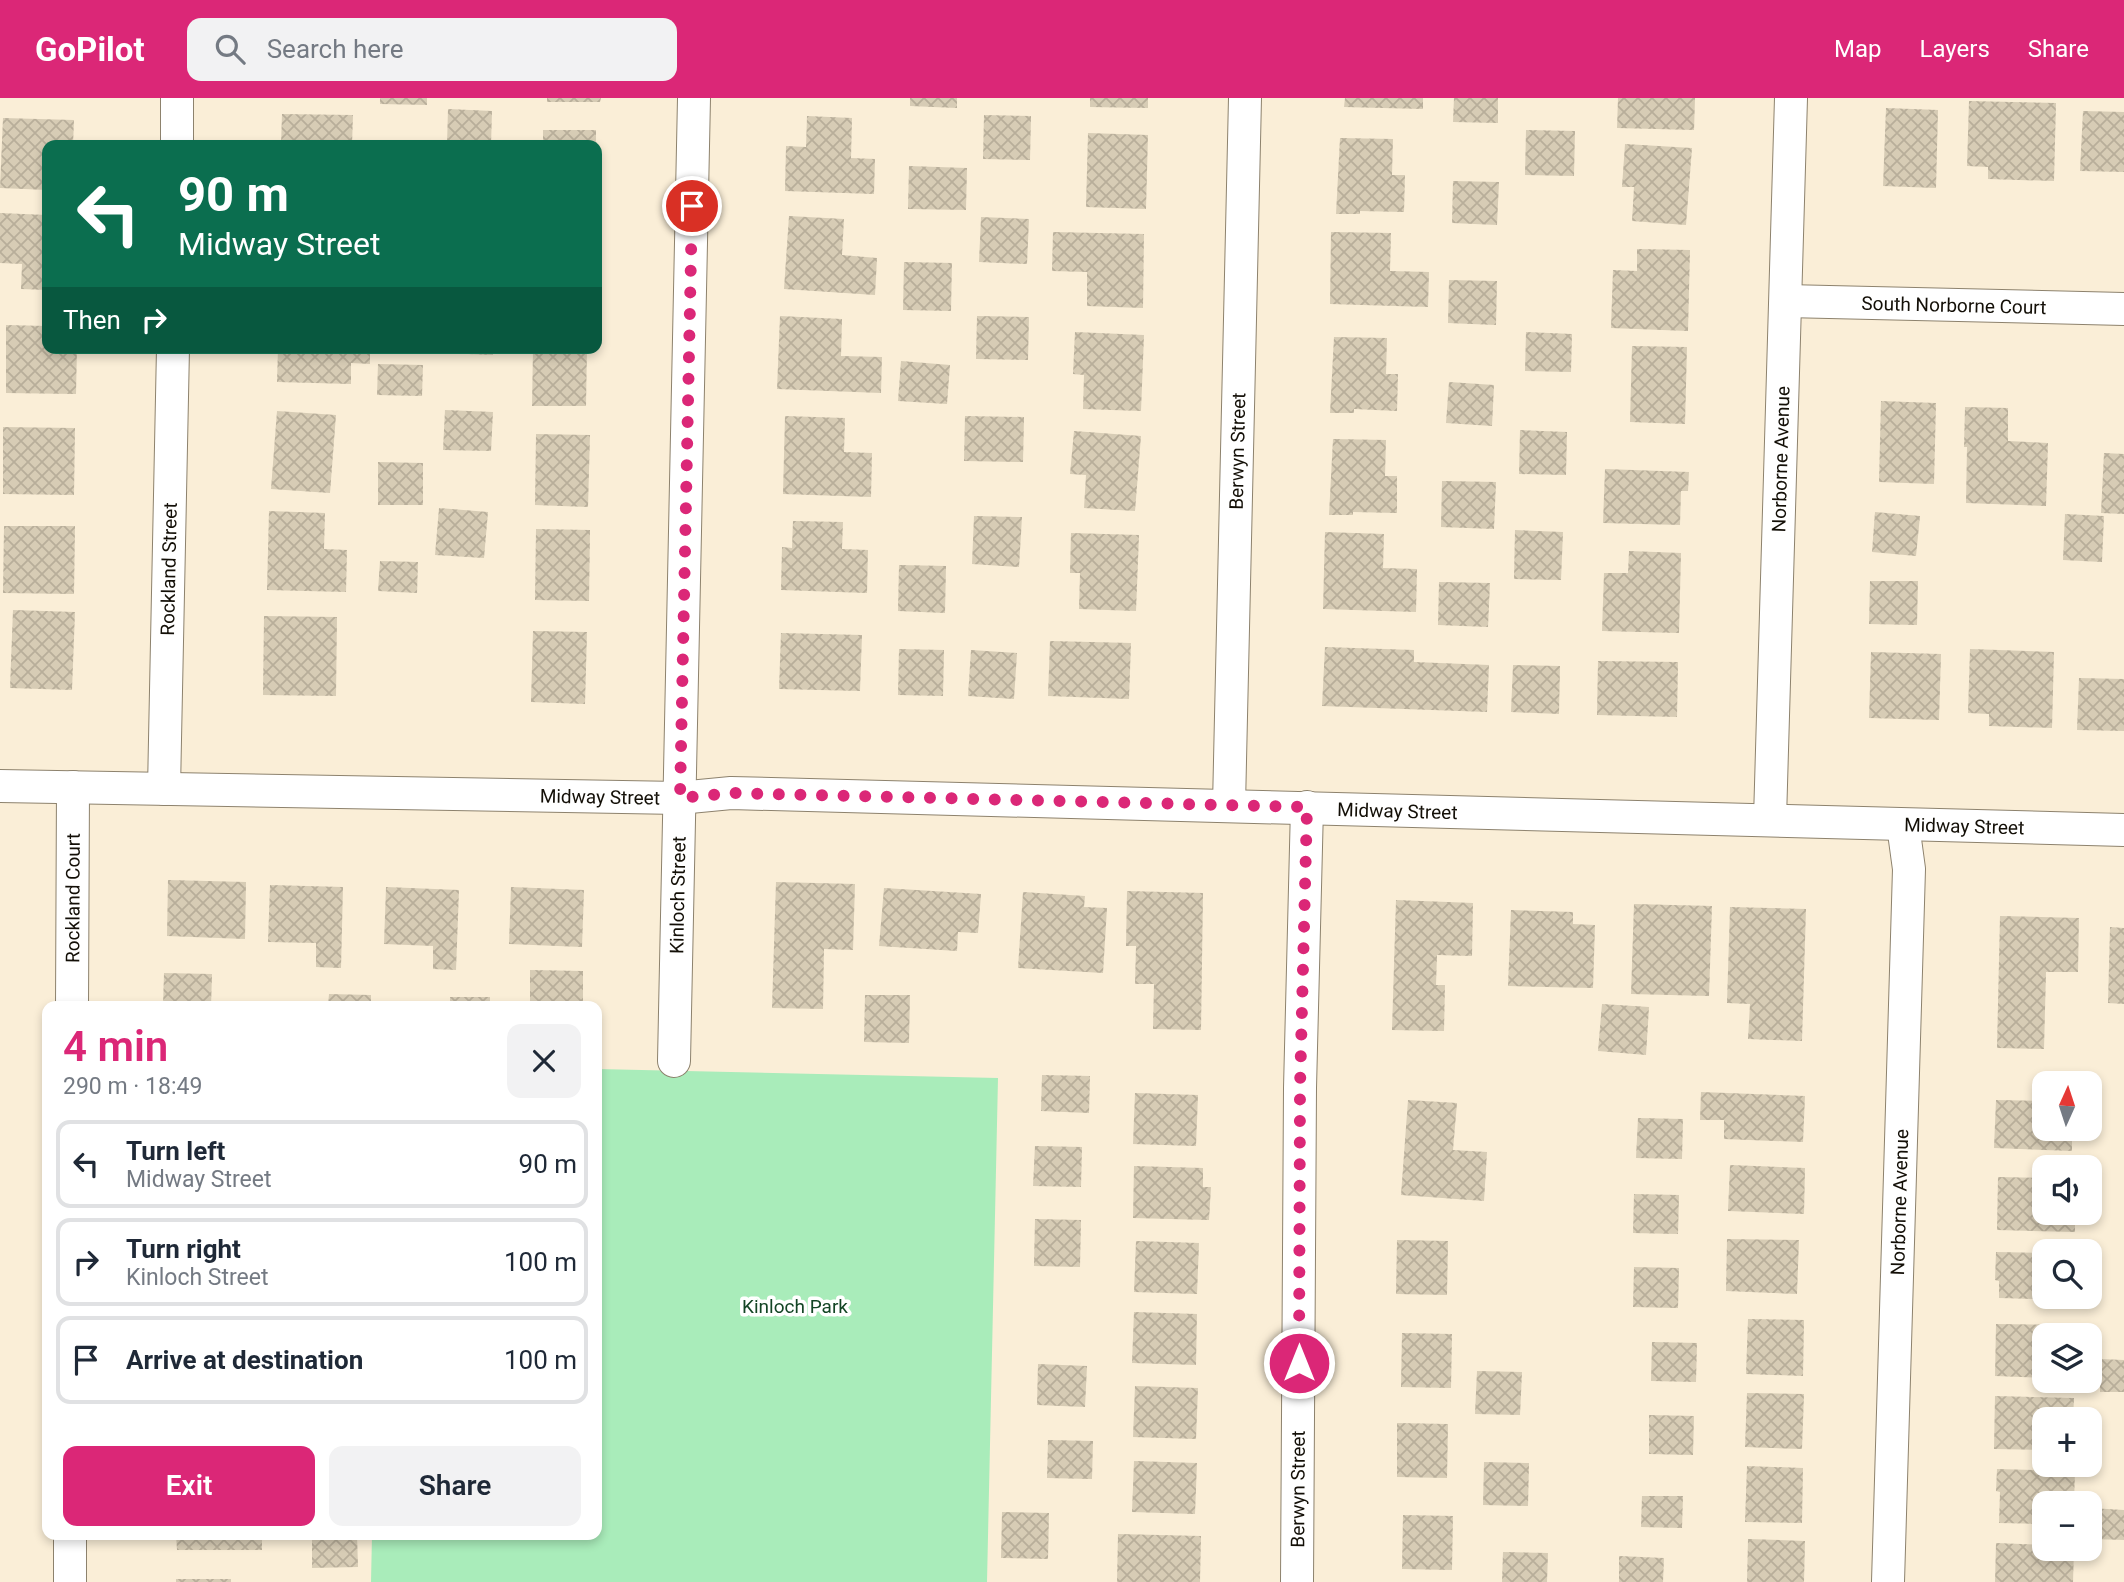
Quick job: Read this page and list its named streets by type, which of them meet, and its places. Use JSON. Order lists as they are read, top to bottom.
{
  "streets": {
    "street": [
      "South Norborne Court",
      "Berwyn Street",
      "Norborne Avenue",
      "Rockland Street",
      "Midway Street",
      "Kinloch Street",
      "Rockland Court"
    ]
  },
  "crossings": [
    ["South Norborne Court", "Norborne Avenue"],
    ["Berwyn Street", "Midway Street"],
    ["Norborne Avenue", "Midway Street"],
    ["Rockland Street", "Midway Street"],
    ["Midway Street", "Kinloch Street"],
    ["Midway Street", "Rockland Court"]
  ],
  "parks": ["Kinloch Park"],
  "north": "top",
  "page": {
    "header": "GoPilot",
    "search": "Search here",
    "nav": ["Map", "Layers", "Share"],
    "turn": ["90 m", "Midway Street"],
    "then": "Then",
    "heading": ["4 min", "290 m · 18:49"],
    "map_buttons": ["+", "−"],
    "list": [
      {
        "name": "Turn left",
        "note": "Midway Street",
        "value": "90 m"
      },
      {
        "name": "Turn right",
        "note": "Kinloch Street",
        "value": "100 m"
      },
      {
        "name": "Arrive at destination",
        "value": "100 m"
      }
    ],
    "buttons": ["Exit", "Share"]
  }
}
